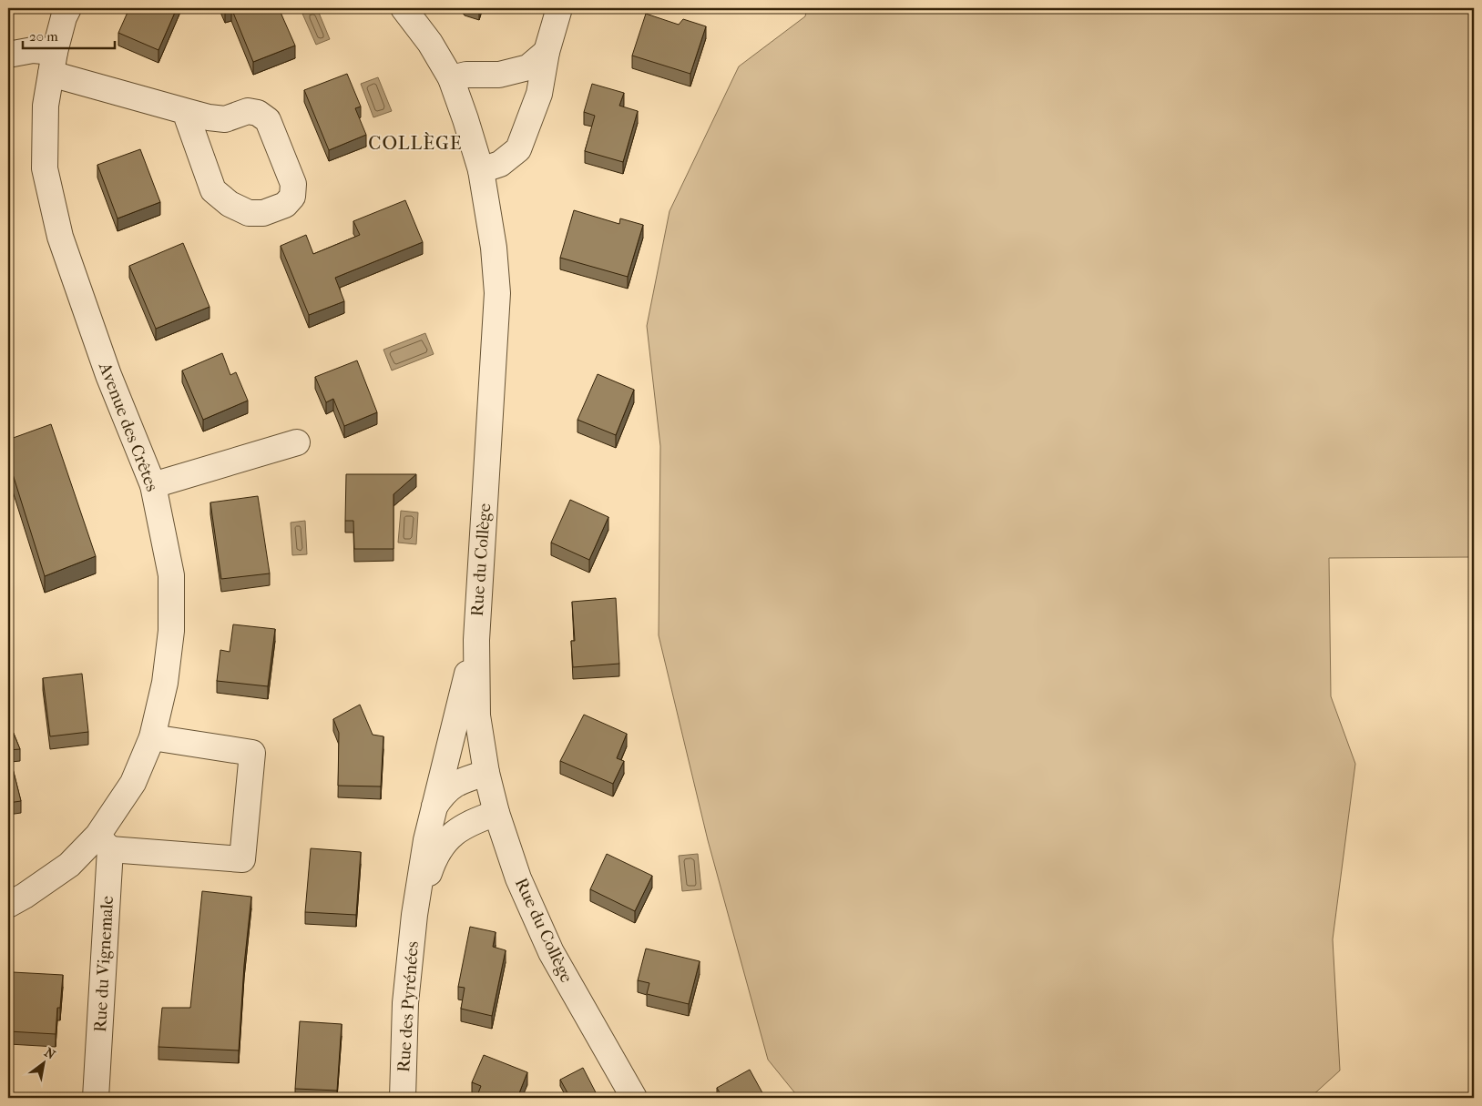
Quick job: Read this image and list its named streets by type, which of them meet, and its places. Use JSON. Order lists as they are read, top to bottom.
{
  "streets": {
    "street": [
      "Avenue des Crêtes",
      "Rue du Collège",
      "Rue du Vignemale",
      "Rue des Pyrénées"
    ]
  },
  "crossings": [
    ["Avenue des Crêtes", "Rue du Vignemale"],
    ["Rue du Collège", "Rue des Pyrénées"]
  ],
  "districts": ["COLLÈGE"],
  "scale_bar": "20 m",
  "north": "top right"
}
